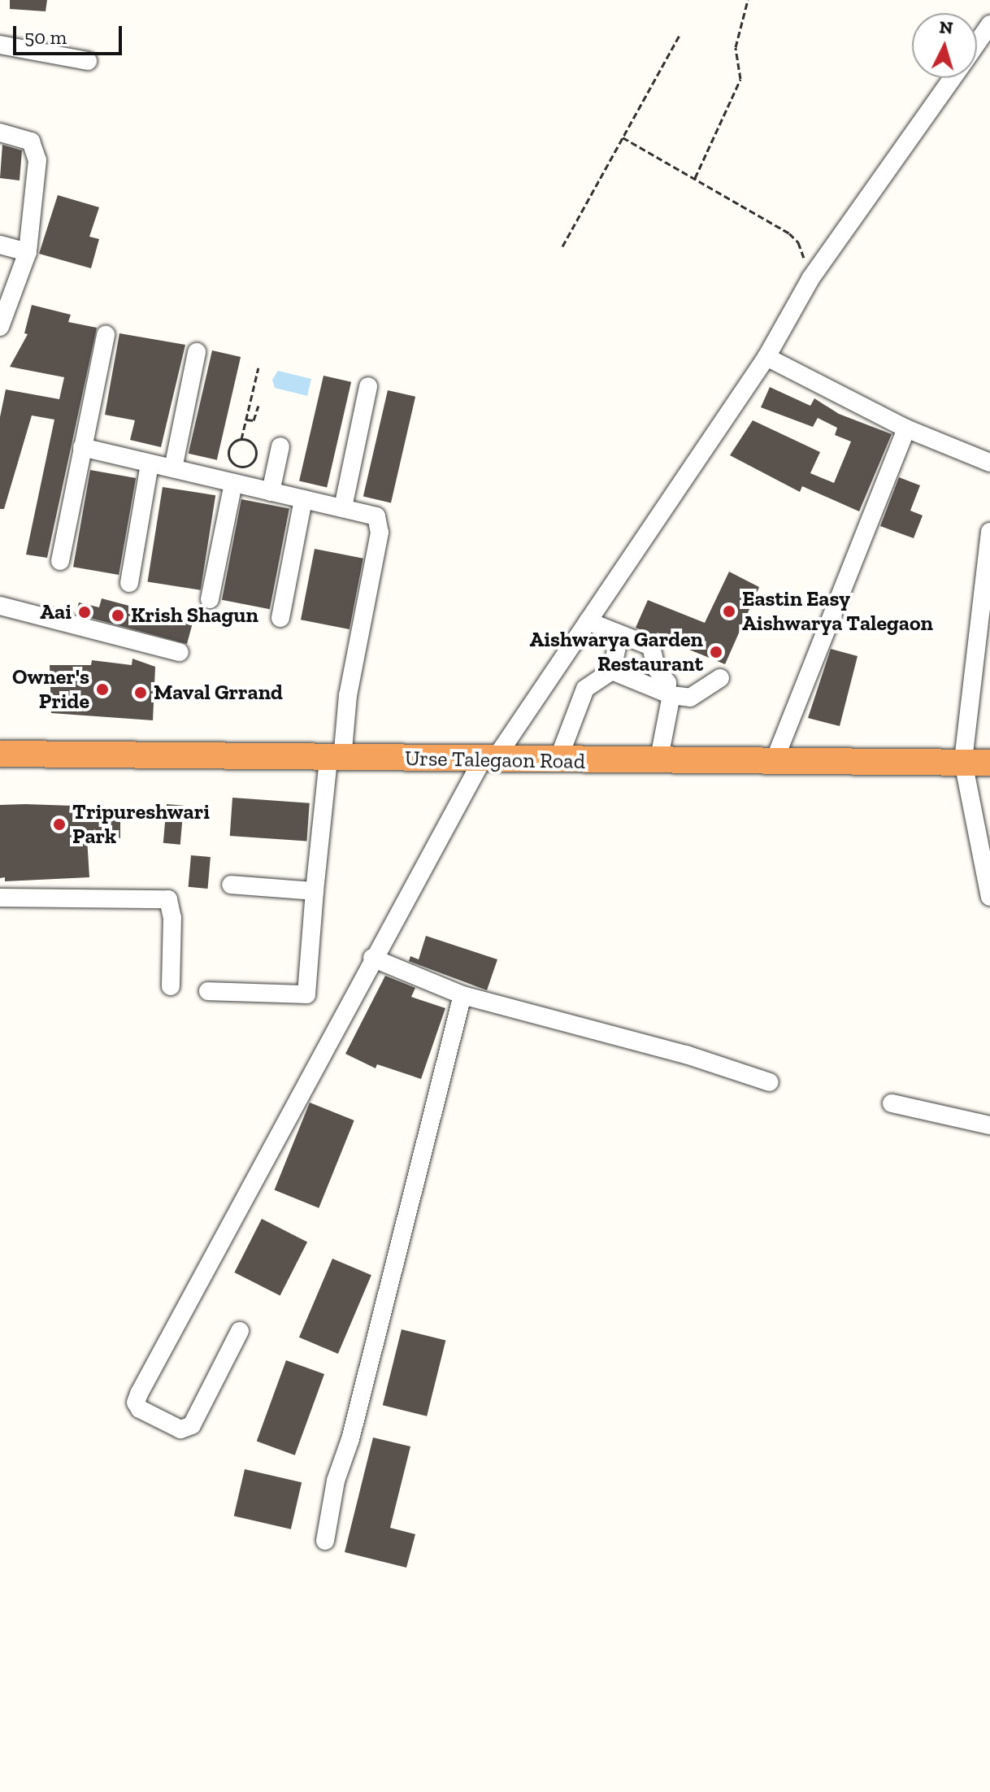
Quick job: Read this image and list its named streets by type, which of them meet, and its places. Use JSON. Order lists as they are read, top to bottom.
{
  "streets": {
    "highway": ["Urse Talegaon Road"]
  },
  "places": [
    "Eastin Easy Aishwarya Talegaon",
    "Aai",
    "Krish Shagun",
    "Aishwarya Garden Restaurant",
    "Owner's Pride",
    "Maval Grrand",
    "Tripureshwari Park"
  ],
  "scale_bar": "50 m",
  "north": "top"
}
